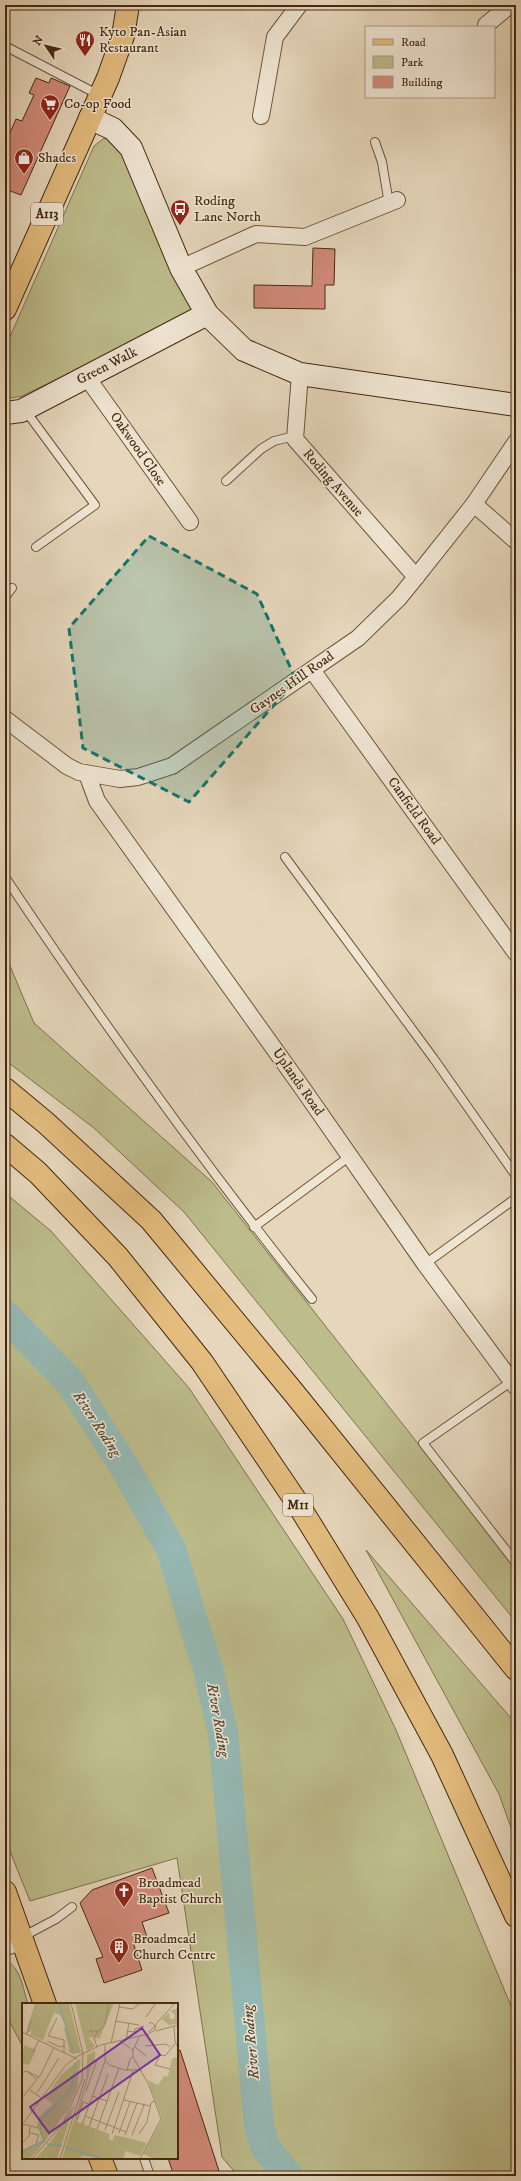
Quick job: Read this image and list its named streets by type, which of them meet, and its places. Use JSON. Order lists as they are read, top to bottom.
{
  "streets": {
    "main road": ["A113", "M11"],
    "street": [
      "Green Walk",
      "Oakwood Close",
      "Roding Avenue",
      "Gaynes Hill Road",
      "Canfield Road",
      "Uplands Road"
    ]
  },
  "crossings": [
    ["Green Walk", "Oakwood Close"],
    ["Roding Avenue", "Gaynes Hill Road"],
    ["Gaynes Hill Road", "Canfield Road"],
    ["Gaynes Hill Road", "Uplands Road"]
  ],
  "water": ["River Roding"],
  "places": {
    "restaurant": ["Kyto Pan-Asian Restaurant"],
    "supermarket": ["Co-op Food"],
    "shop": ["Shades"],
    "bus stop": ["Roding Lane North"],
    "church": ["Broadmead Baptist Church"],
    "building": ["Broadmead Church Centre"]
  },
  "legend": ["Road", "Park", "Building"],
  "north": "top left"
}
